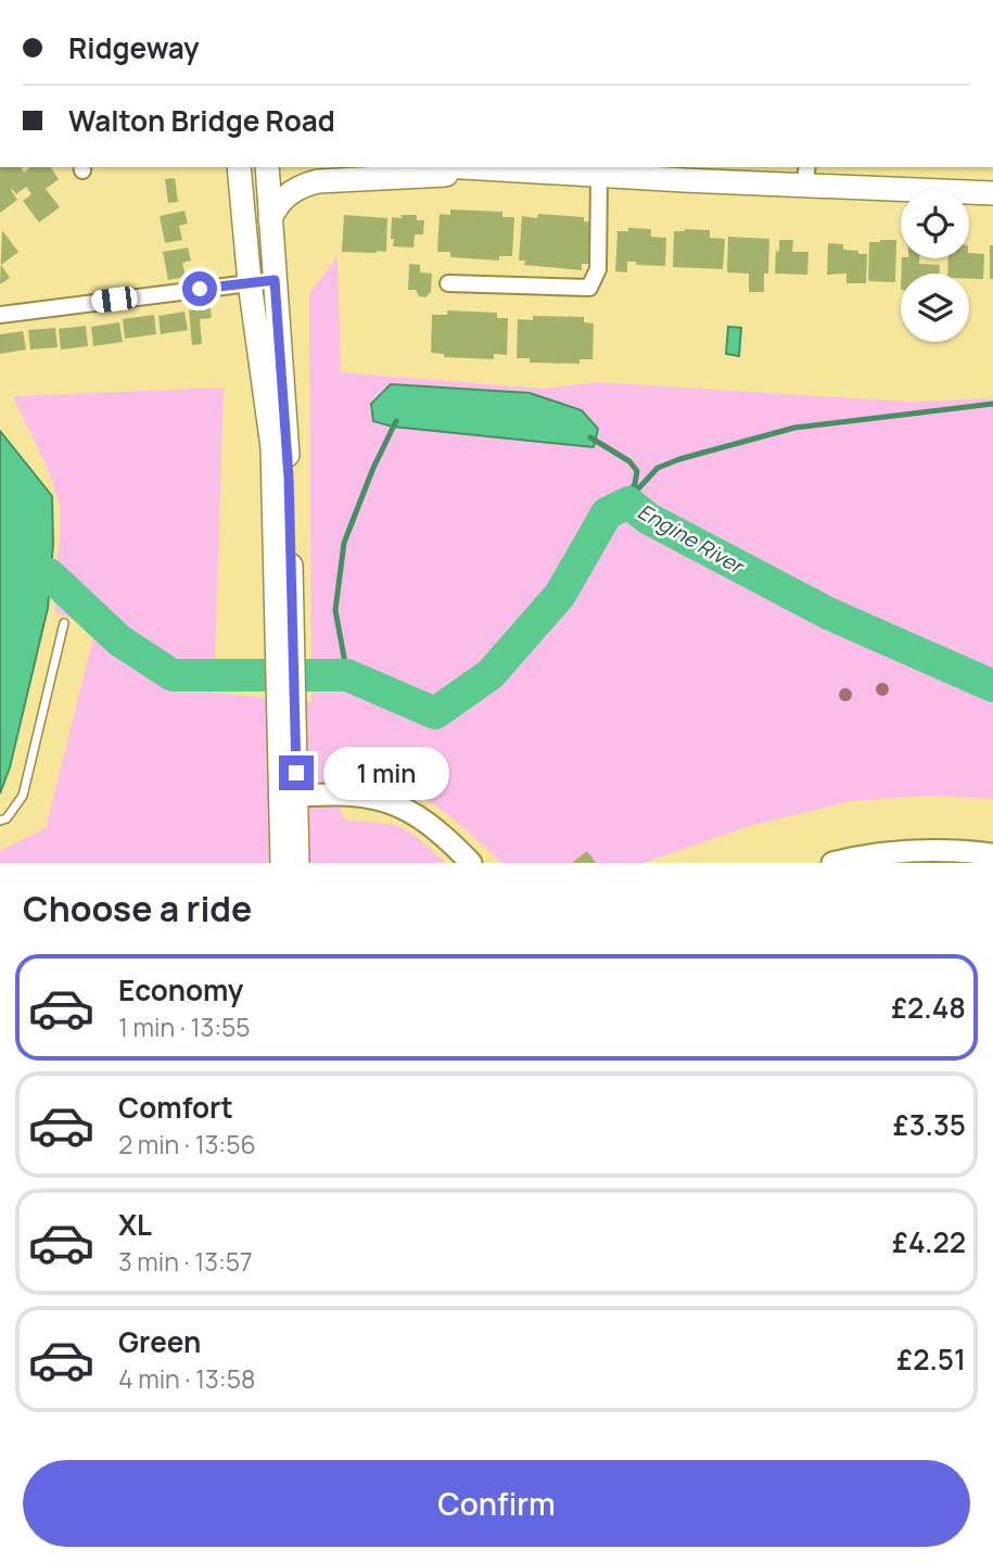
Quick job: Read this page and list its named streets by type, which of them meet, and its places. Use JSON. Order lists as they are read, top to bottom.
{
  "water": ["Engine River"],
  "page": {
    "banner": ["Ridgeway", "Walton Bridge Road"],
    "bubble": "1 min",
    "heading": "Choose a ride",
    "list": [
      {
        "name": "Economy",
        "note": "1 min · 13:55",
        "value": "£2.48"
      },
      {
        "name": "Comfort",
        "note": "2 min · 13:56",
        "value": "£3.35"
      },
      {
        "name": "XL",
        "note": "3 min · 13:57",
        "value": "£4.22"
      },
      {
        "name": "Green",
        "note": "4 min · 13:58",
        "value": "£2.51"
      }
    ],
    "buttons": "Confirm"
  }
}
